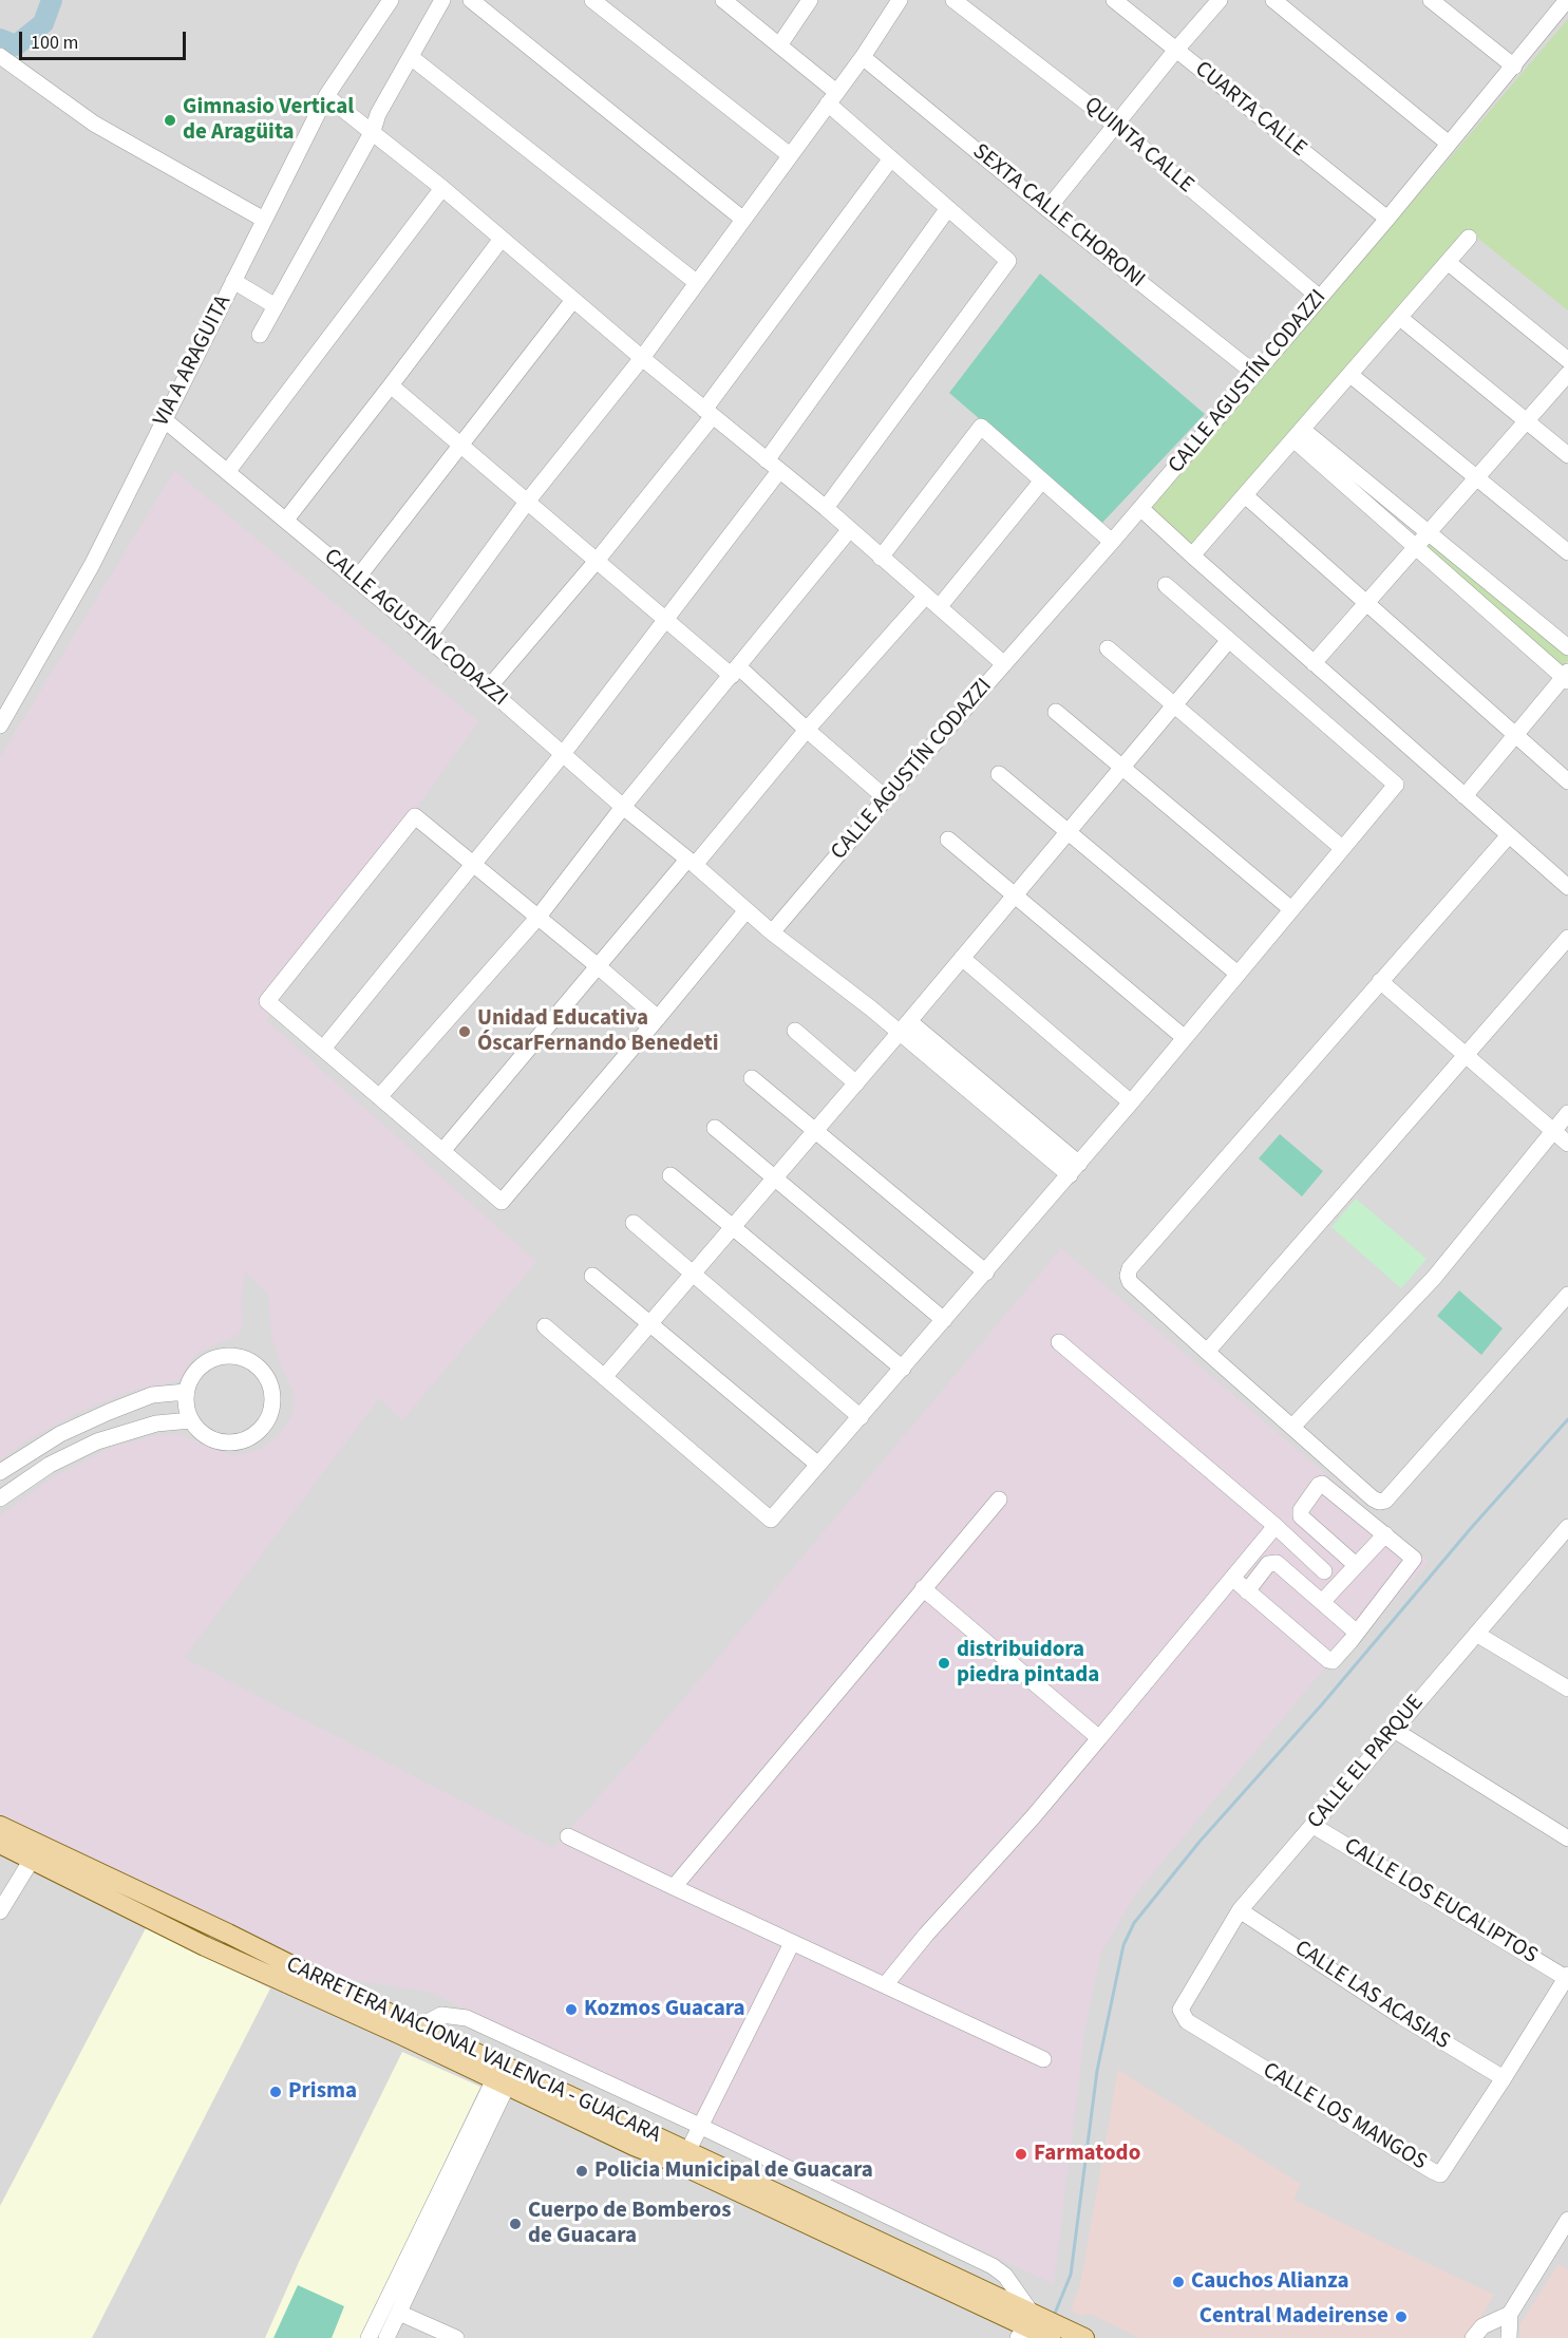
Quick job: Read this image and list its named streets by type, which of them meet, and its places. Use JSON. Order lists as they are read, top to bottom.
{
  "streets": {
    "main road": ["CARRETERA NACIONAL VALENCIA - GUACARA"],
    "street": [
      "CUARTA CALLE",
      "QUINTA CALLE",
      "SEXTA CALLE CHORONI",
      "VIA A ARAGUITA",
      "CALLE AGUSTÍN CODAZZI",
      "CALLE EL PARQUE",
      "CALLE LOS EUCALIPTOS",
      "CALLE LAS ACASIAS",
      "CALLE LOS MANGOS"
    ]
  },
  "crossings": [
    ["CUARTA CALLE", "CALLE AGUSTÍN CODAZZI"],
    ["QUINTA CALLE", "CALLE AGUSTÍN CODAZZI"],
    ["SEXTA CALLE CHORONI", "CALLE AGUSTÍN CODAZZI"],
    ["VIA A ARAGUITA", "CALLE AGUSTÍN CODAZZI"],
    ["CALLE EL PARQUE", "CALLE LOS EUCALIPTOS"],
    ["CALLE EL PARQUE", "CALLE LAS ACASIAS"],
    ["CALLE EL PARQUE", "CALLE LOS MANGOS"],
    ["CALLE LOS EUCALIPTOS", "CALLE LOS MANGOS"],
    ["CALLE LAS ACASIAS", "CALLE LOS MANGOS"]
  ],
  "places": [
    "Gimnasio Vertical de Aragüita",
    "Unidad Educativa ÓscarFernando Benedeti",
    "distribuidora piedra pintada",
    "Kozmos Guacara",
    "Prisma",
    "Farmatodo",
    "Policia Municipal de Guacara",
    "Cuerpo de Bomberos de Guacara",
    "Cauchos Alianza",
    "Central Madeirense"
  ],
  "scale_bar": "100 m"
}
